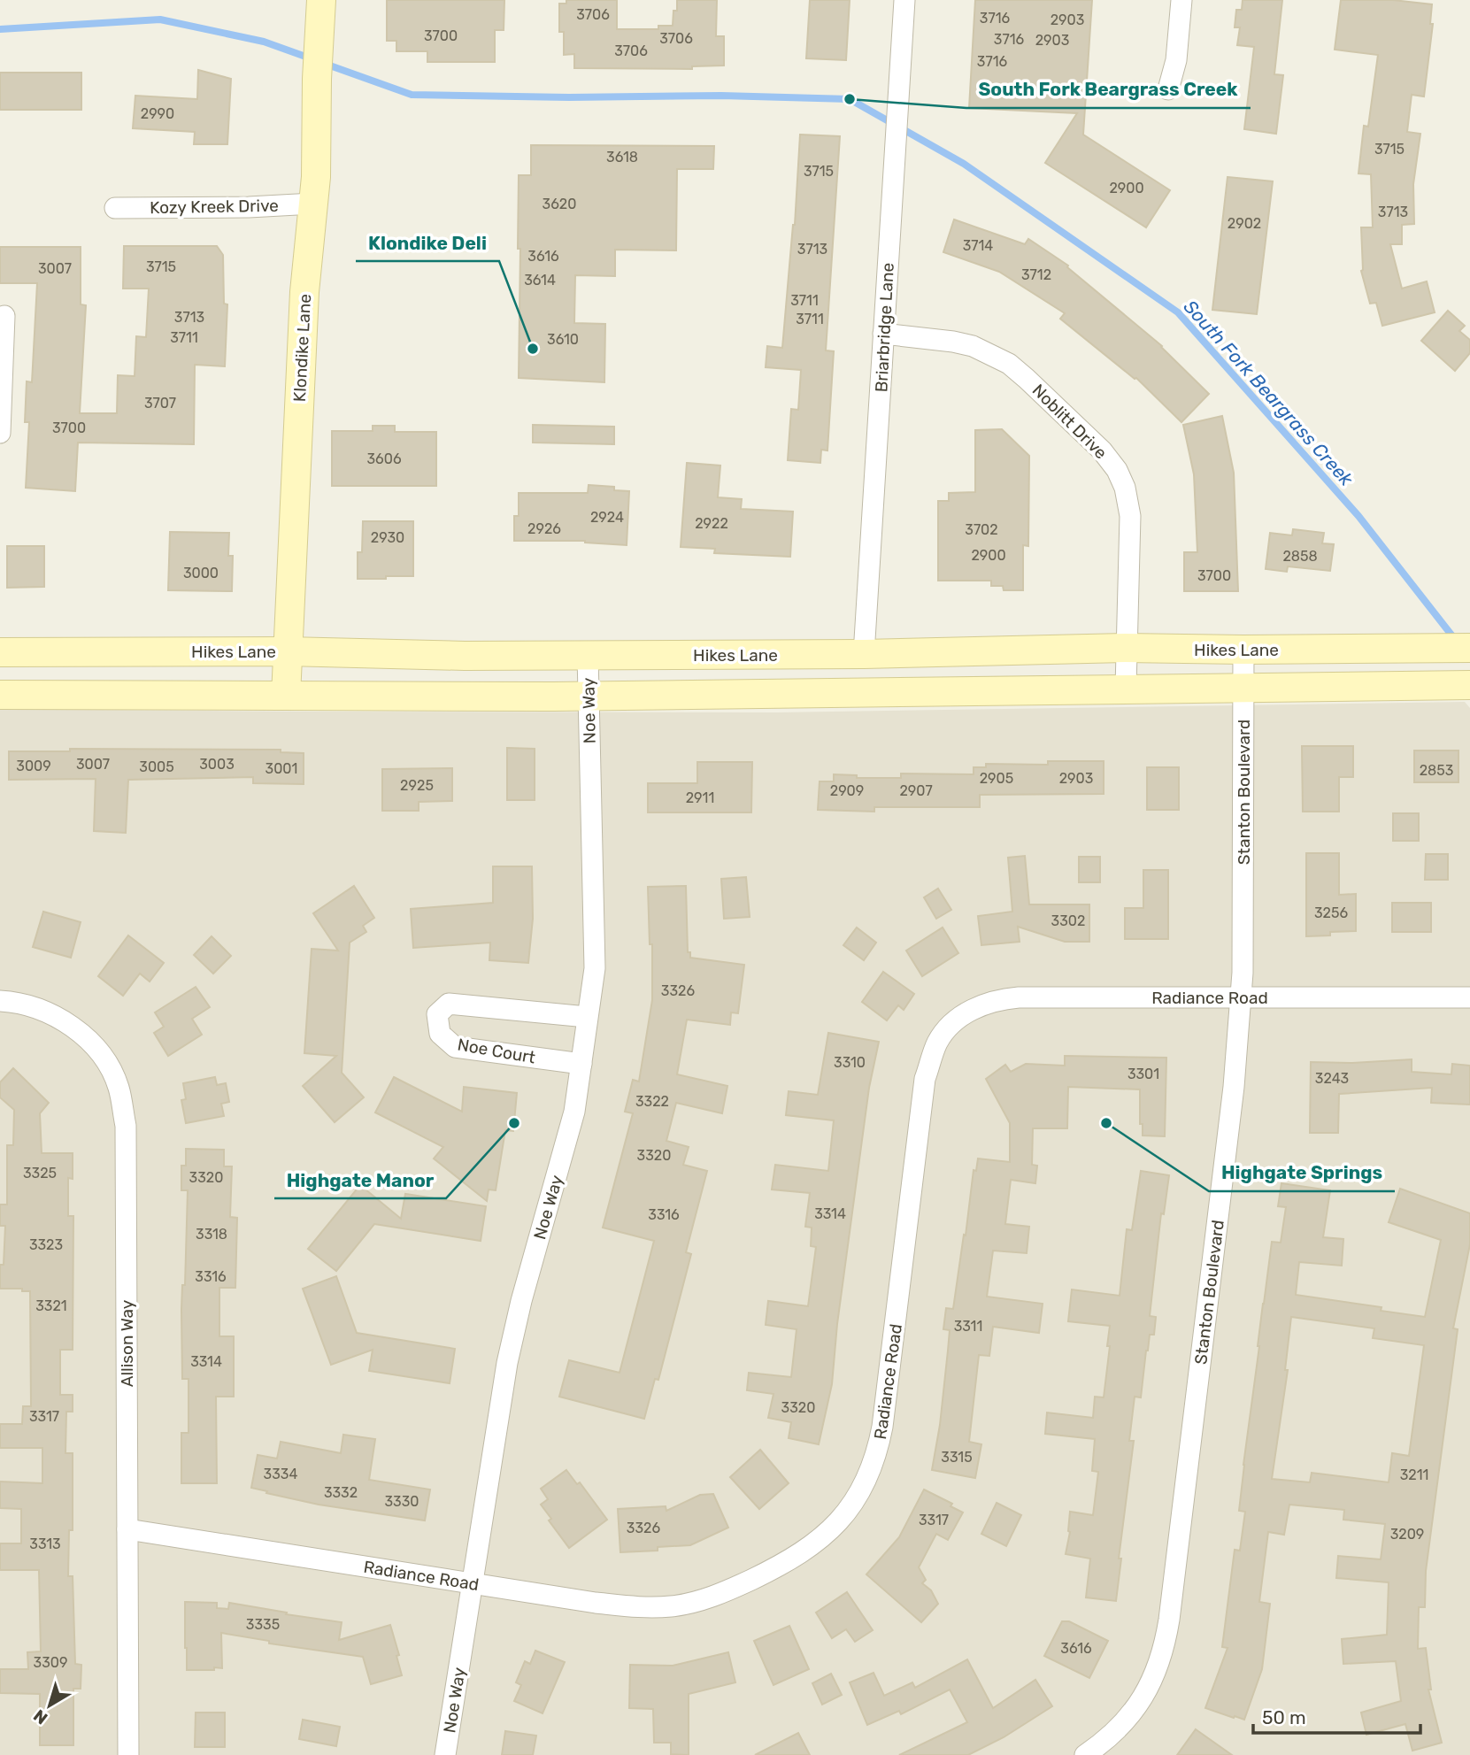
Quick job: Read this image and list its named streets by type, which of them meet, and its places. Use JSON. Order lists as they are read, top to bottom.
{
  "streets": {
    "main road": ["Klondike Lane", "Hikes Lane"],
    "street": [
      "Kozy Kreek Drive",
      "Briarbridge Lane",
      "Noblitt Drive",
      "Noe Way",
      "Stanton Boulevard",
      "Radiance Road",
      "Noe Court",
      "Allison Way"
    ]
  },
  "crossings": [
    ["Kozy Kreek Drive", "Klondike Lane"],
    ["Briarbridge Lane", "Noblitt Drive"],
    ["Briarbridge Lane", "Hikes Lane"],
    ["Klondike Lane", "Hikes Lane"],
    ["Noblitt Drive", "Hikes Lane"],
    ["Hikes Lane", "Noe Way"],
    ["Hikes Lane", "Stanton Boulevard"],
    ["Noe Way", "Radiance Road"],
    ["Noe Way", "Noe Court"],
    ["Stanton Boulevard", "Radiance Road"],
    ["Radiance Road", "Allison Way"]
  ],
  "water": ["South Fork Beargrass Creek"],
  "places": [
    "South Fork Beargrass Creek",
    "Klondike Deli",
    "Highgate Manor",
    "Highgate Springs"
  ],
  "house_numbers": [
    "3706",
    "3716",
    "2903",
    "3700",
    "3706",
    "3716",
    "2903",
    "3706",
    "3716",
    "2990",
    "3715",
    "3618",
    "3715",
    "2900",
    "3620",
    "3713",
    "2902",
    "3714",
    "3713",
    "3616",
    "3715",
    "3007",
    "3712",
    "3614",
    "3711",
    "3713",
    "3711",
    "3711",
    "3610",
    "3707",
    "3700",
    "3606",
    "2924",
    "2922",
    "2926",
    "3702",
    "2930",
    "2900",
    "2858",
    "3000",
    "3700",
    "3007",
    "3003",
    "3009",
    "3005",
    "3001",
    "2853",
    "2905",
    "2903",
    "2925",
    "2909",
    "2907",
    "2911",
    "3256",
    "3302",
    "3326",
    "3310",
    "3301",
    "3243",
    "3322",
    "3320",
    "3325",
    "3320",
    "3314",
    "3316",
    "3318",
    "3323",
    "3316",
    "3321",
    "3311",
    "3314",
    "3320",
    "3317",
    "3315",
    "3334",
    "3211",
    "3332",
    "3330",
    "3317",
    "3326",
    "3209",
    "3313",
    "3335",
    "3616",
    "3309"
  ],
  "scale_bar": "50 m",
  "north": "bottom left"
}
